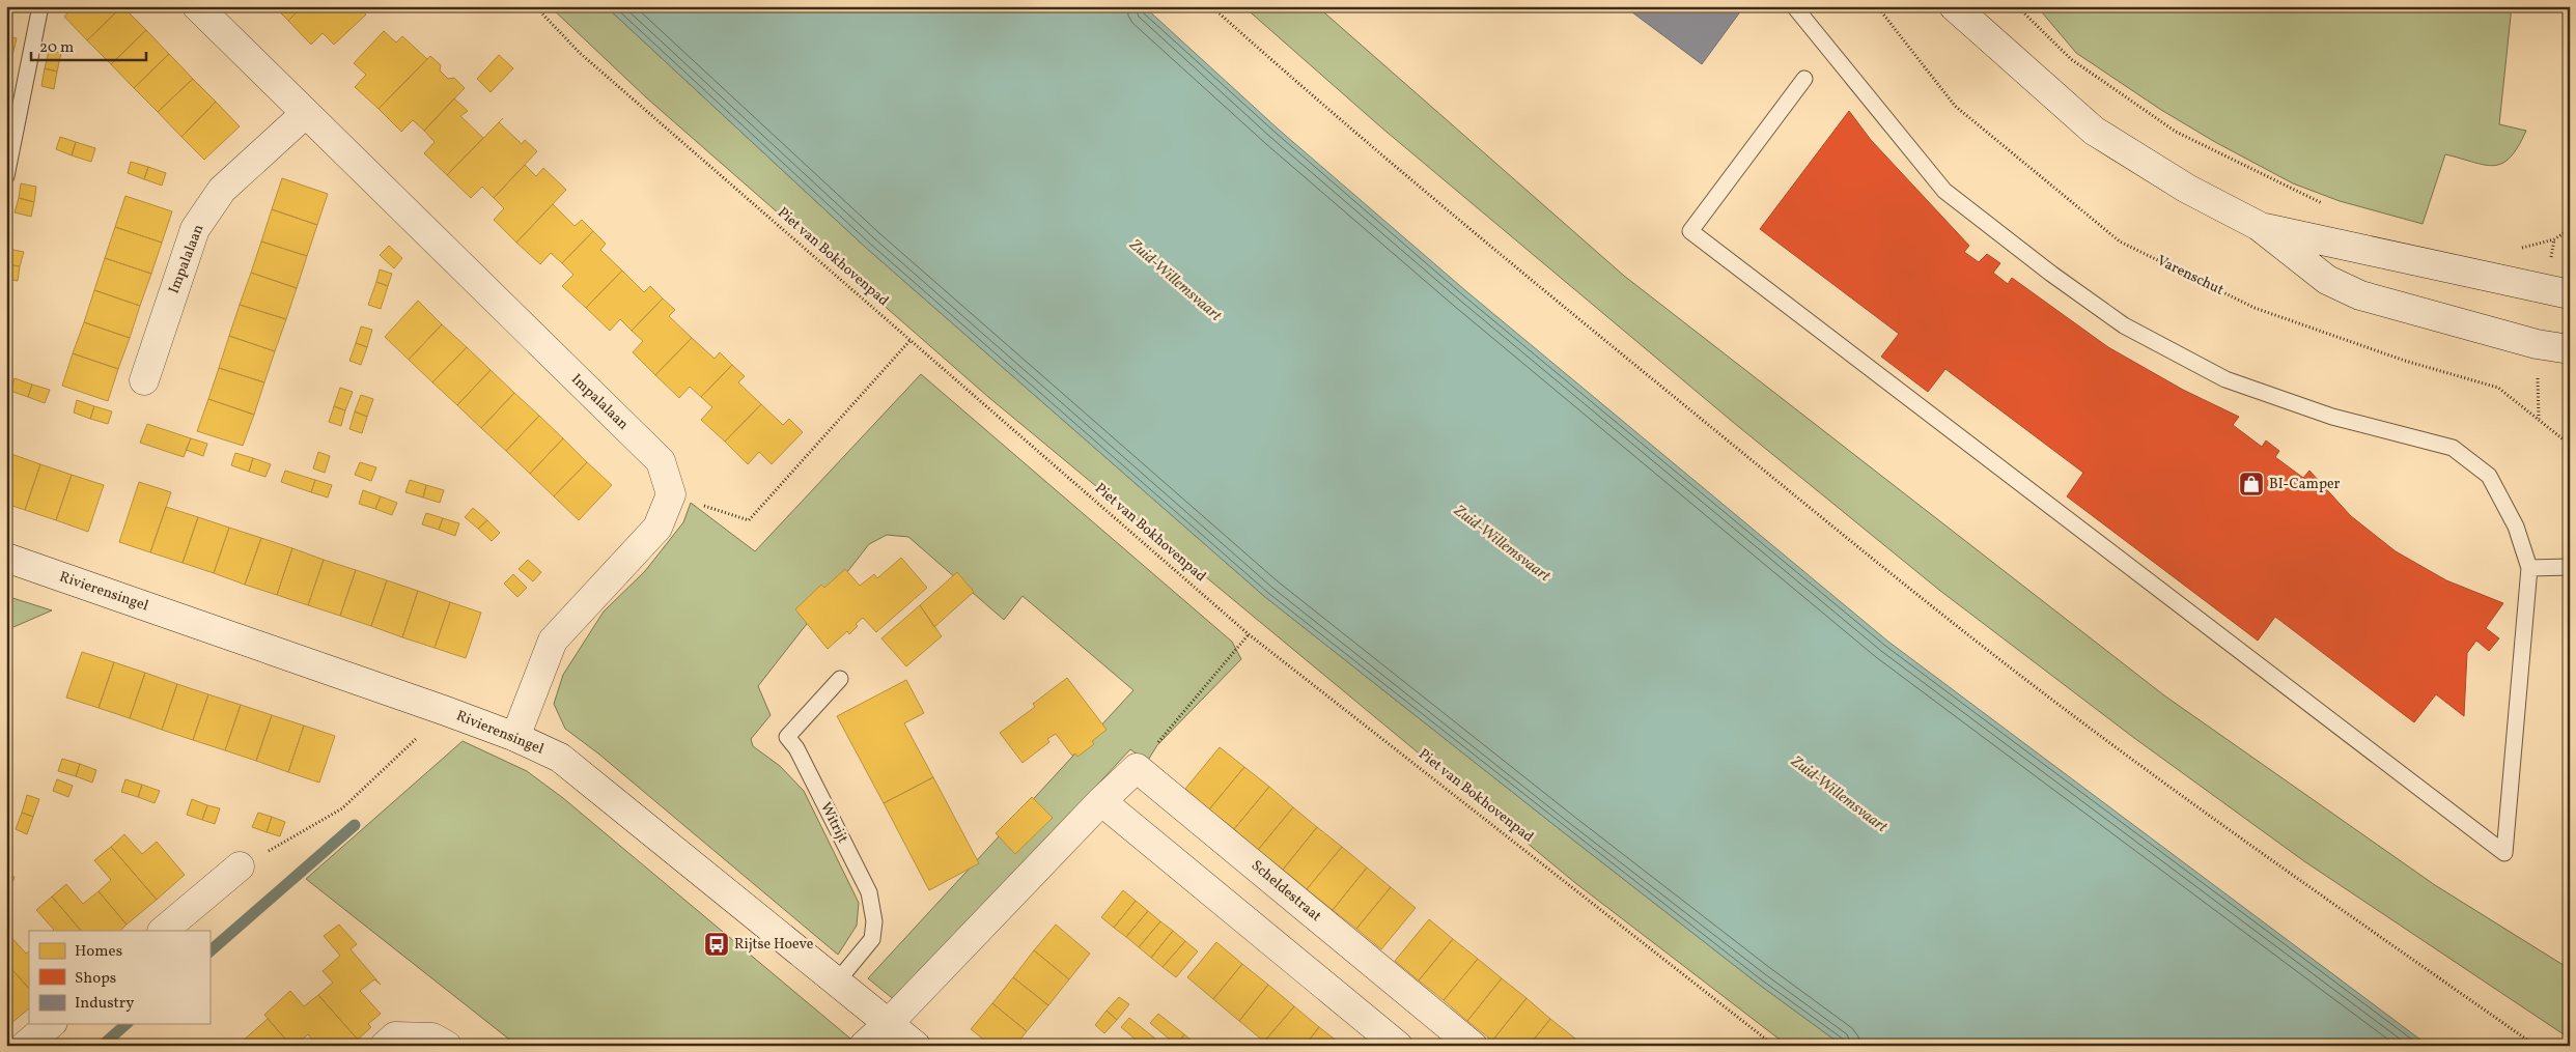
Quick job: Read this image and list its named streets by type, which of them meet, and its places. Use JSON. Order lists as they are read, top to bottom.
{
  "streets": {
    "street": ["Impalalaan", "Rivierensingel", "Scheldestraat"],
    "lane": ["Witrijt"],
    "path": ["Piet van Bokhovenpad", "Varenschut"]
  },
  "crossings": [
    ["Rivierensingel", "Witrijt"]
  ],
  "water": ["Zuid-Willemsvaart"],
  "places": {
    "shop": ["BI-Camper"],
    "bus stop": ["Rijtse Hoeve"]
  },
  "legend": ["Homes", "Shops", "Industry"],
  "scale_bar": "20 m"
}
